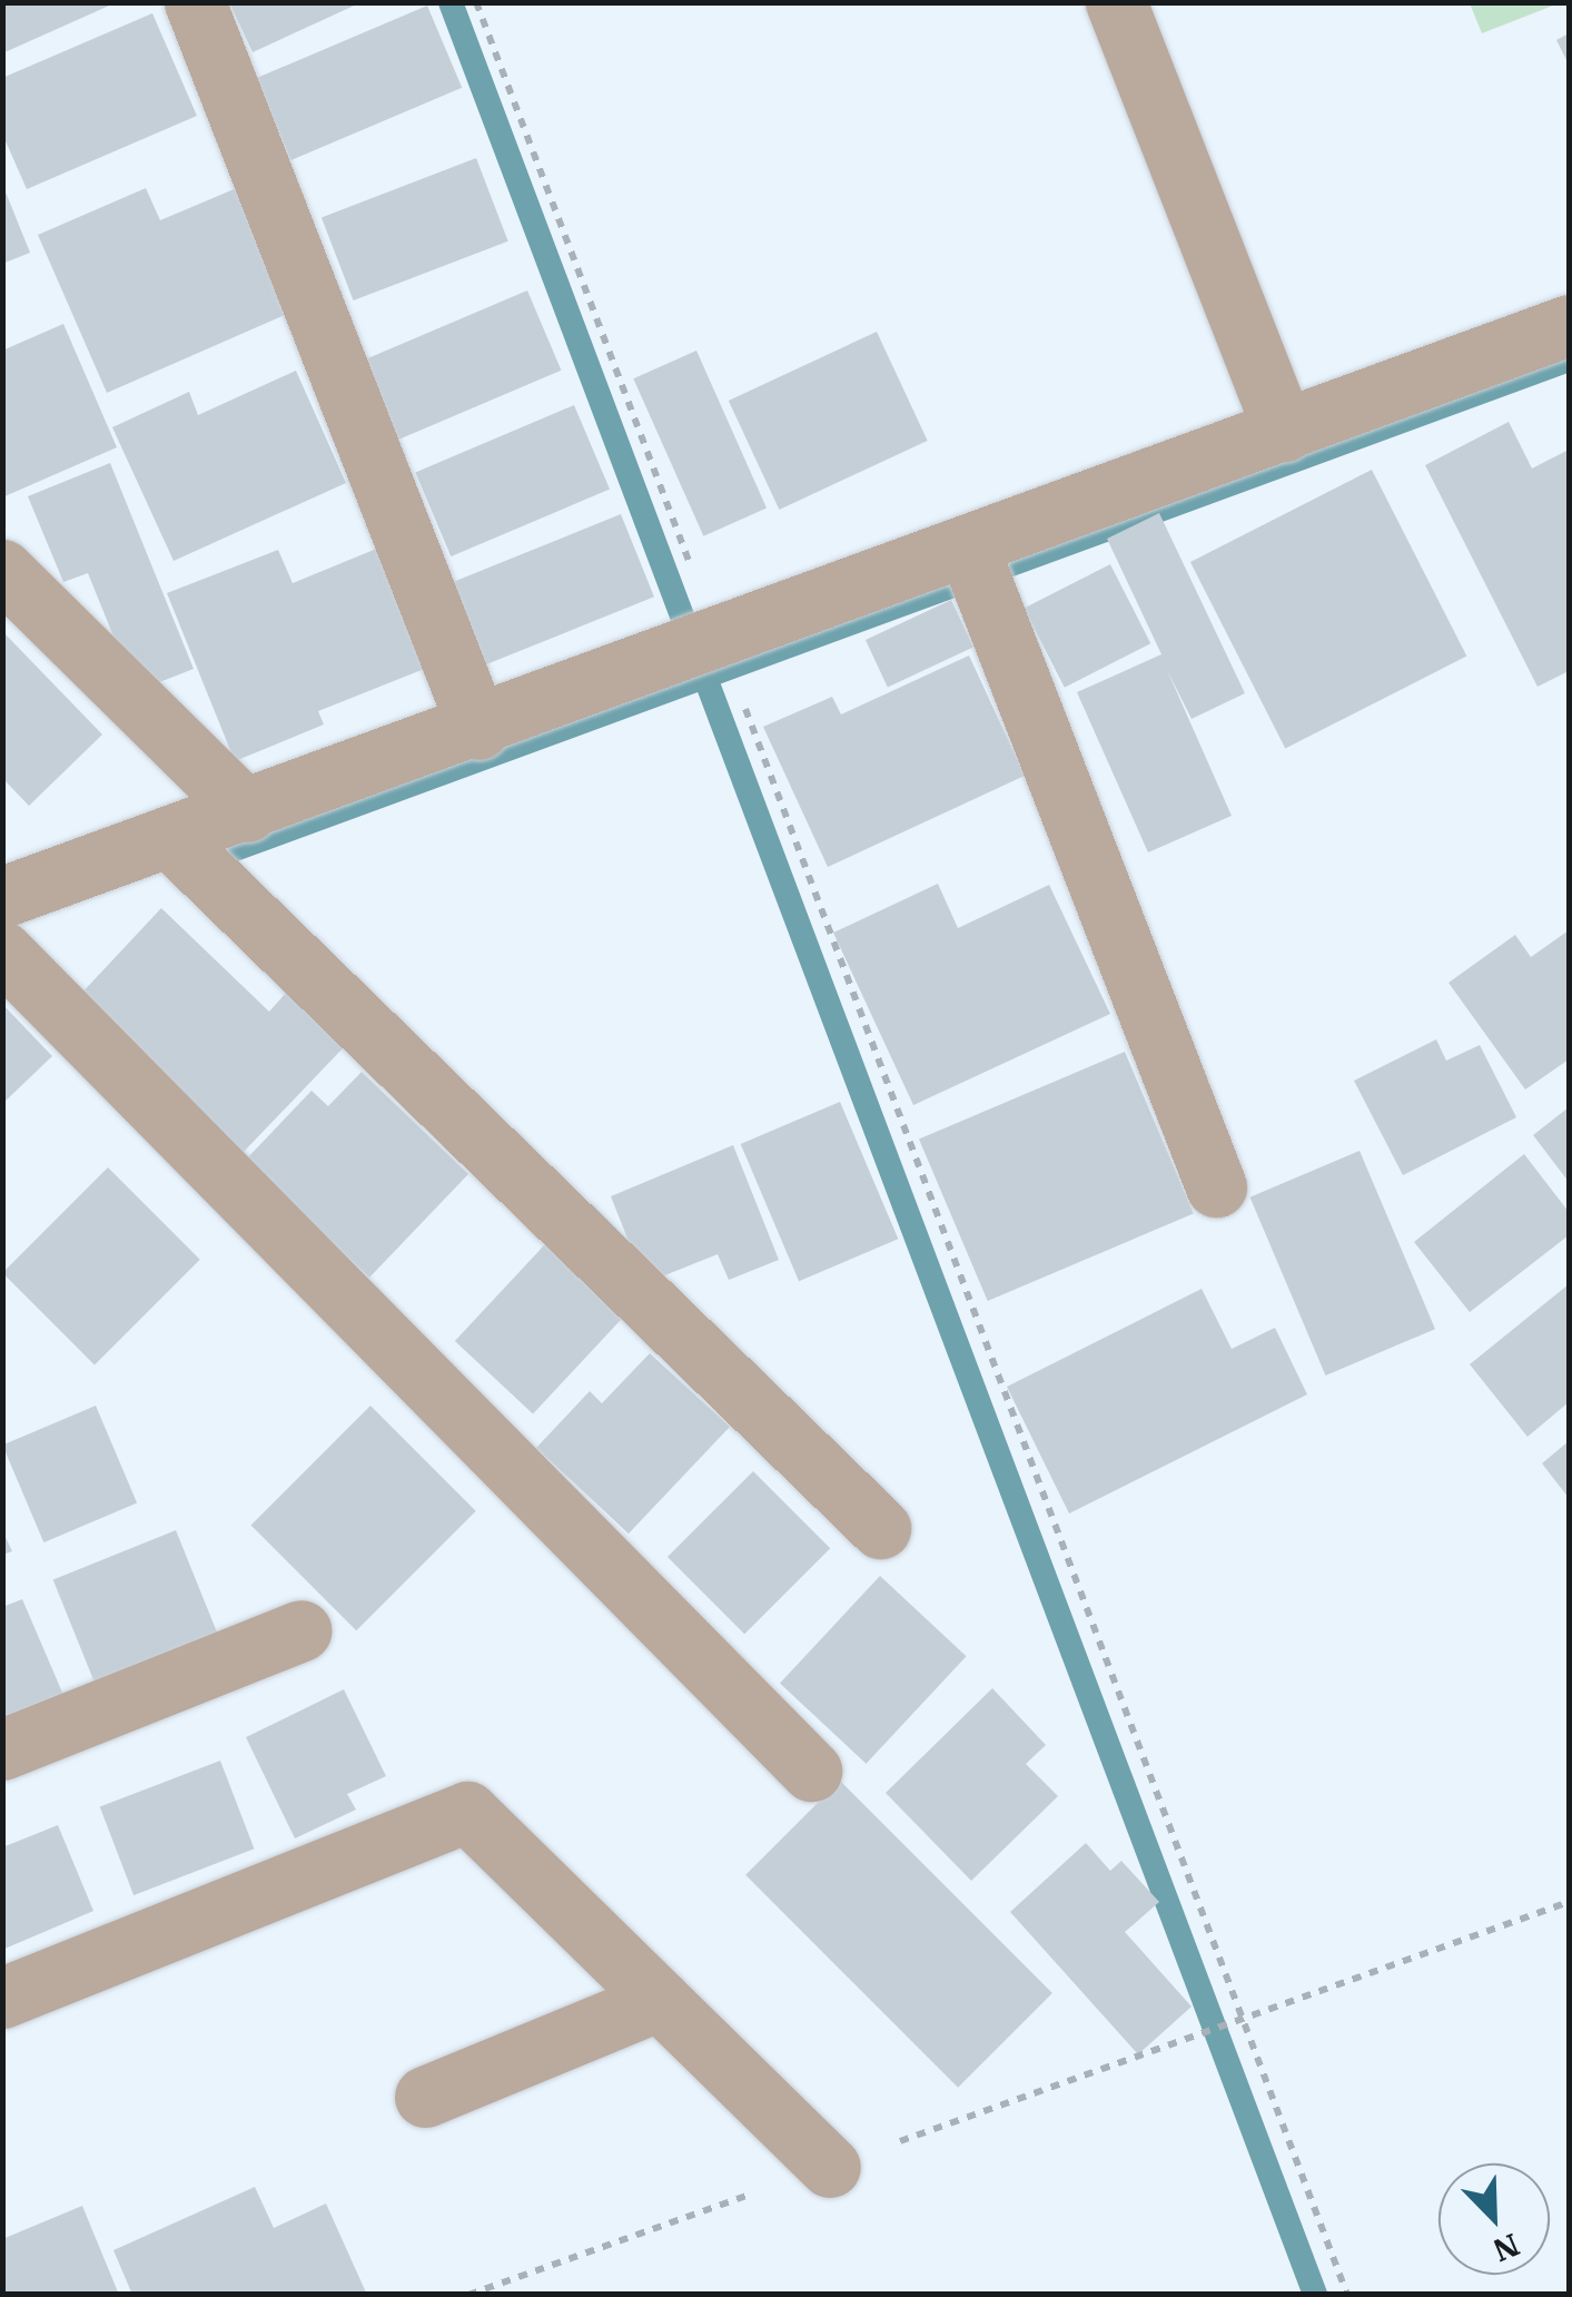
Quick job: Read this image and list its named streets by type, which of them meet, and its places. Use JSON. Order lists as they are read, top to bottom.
{
  "north": "bottom right"
}
